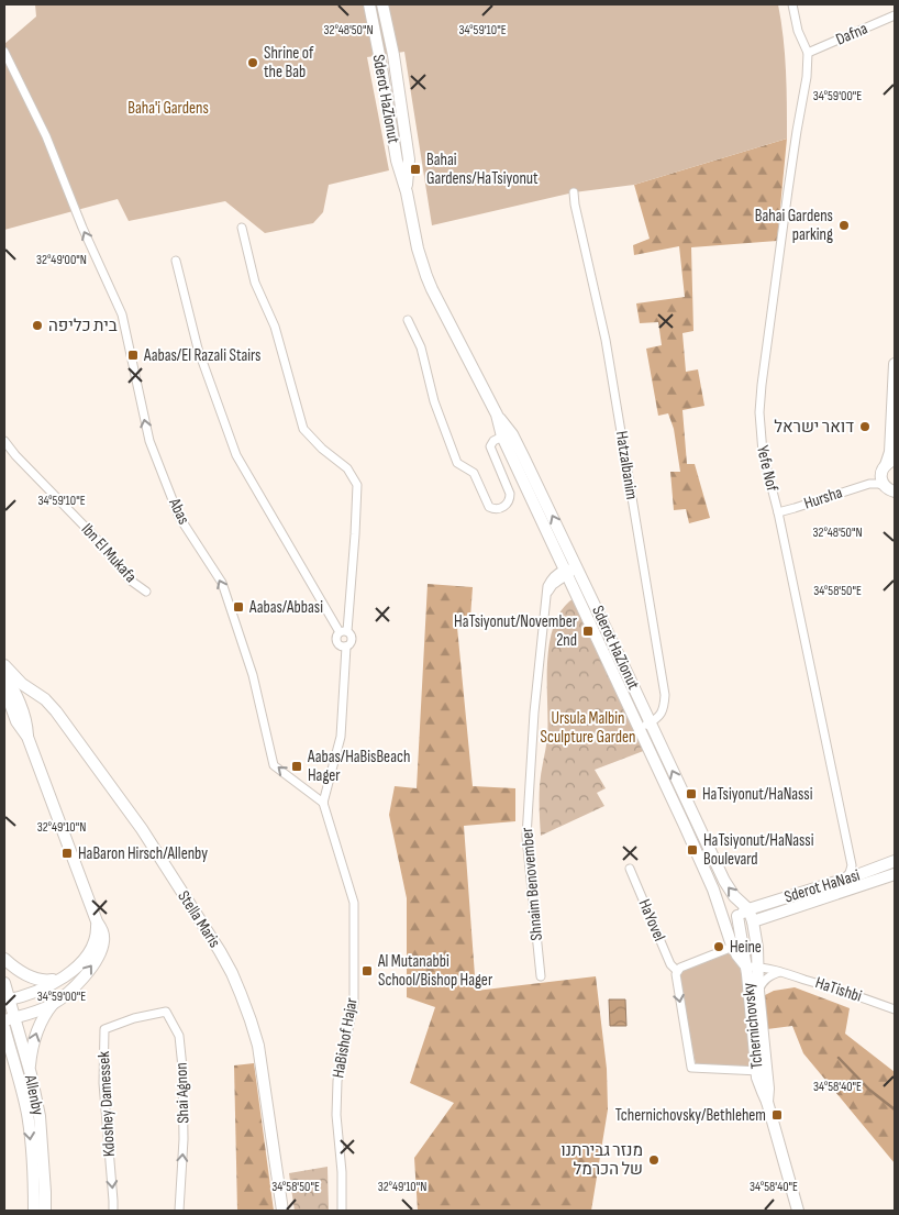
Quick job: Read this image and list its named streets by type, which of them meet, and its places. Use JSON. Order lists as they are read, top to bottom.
{
  "streets": {
    "street": [
      "Dafna",
      "Sderot HaZionut",
      "Hatzalbanim",
      "Yefe Nof",
      "Hursha",
      "Abas",
      "Ibn El Mukafa",
      "Shnaim Benovember",
      "Sderot HaNasi",
      "Stella Maris",
      "HaYovel",
      "HaTishbi",
      "Tchernichovsky",
      "HaBishof Hajar",
      "Shai Agnon",
      "Allenby",
      "Kdoshey Damessek"
    ]
  },
  "crossings": [
    ["Dafna", "Yefe Nof"],
    ["Sderot HaZionut", "Hatzalbanim"],
    ["Sderot HaZionut", "Shnaim Benovember"],
    ["Sderot HaZionut", "Sderot HaNasi"],
    ["Sderot HaZionut", "Tchernichovsky"],
    ["Yefe Nof", "Hursha"],
    ["Abas", "HaBishof Hajar"],
    ["Sderot HaNasi", "Tchernichovsky"],
    ["HaTishbi", "Tchernichovsky"],
    ["Shai Agnon", "Kdoshey Damessek"]
  ],
  "one_way": ["Abas", "Shai Agnon", "Kdoshey Damessek"],
  "parks": ["Baha'i Gardens", "Ursula Malbin Sculpture Garden"],
  "places": {
    "other": [
      "Shrine of the Bab",
      "Bahai Gardens parking",
      "בית כליפה",
      "דואר ישראל",
      "Heine",
      "מנזר גבירתנו של הכרמל"
    ],
    "transit": [
      "Bahai Gardens/HaTsiyonut",
      "Aabas/El Razali Stairs",
      "Aabas/Abbasi",
      "HaTsiyonut/November 2nd",
      "Aabas/HaBisBeach Hager",
      "HaTsiyonut/HaNassi",
      "HaTsiyonut/HaNassi Boulevard",
      "HaBaron Hirsch/Allenby",
      "Al Mutanabbi School/Bishop Hager",
      "Tchernichovsky/Bethlehem"
    ]
  },
  "coordinates": [
    "32°48'50\"N",
    "34°59'10\"E",
    "34°59'00\"E",
    "32°49'00\"N",
    "34°58'50\"E",
    "32°49'10\"N",
    "34°58'40\"E"
  ]
}
